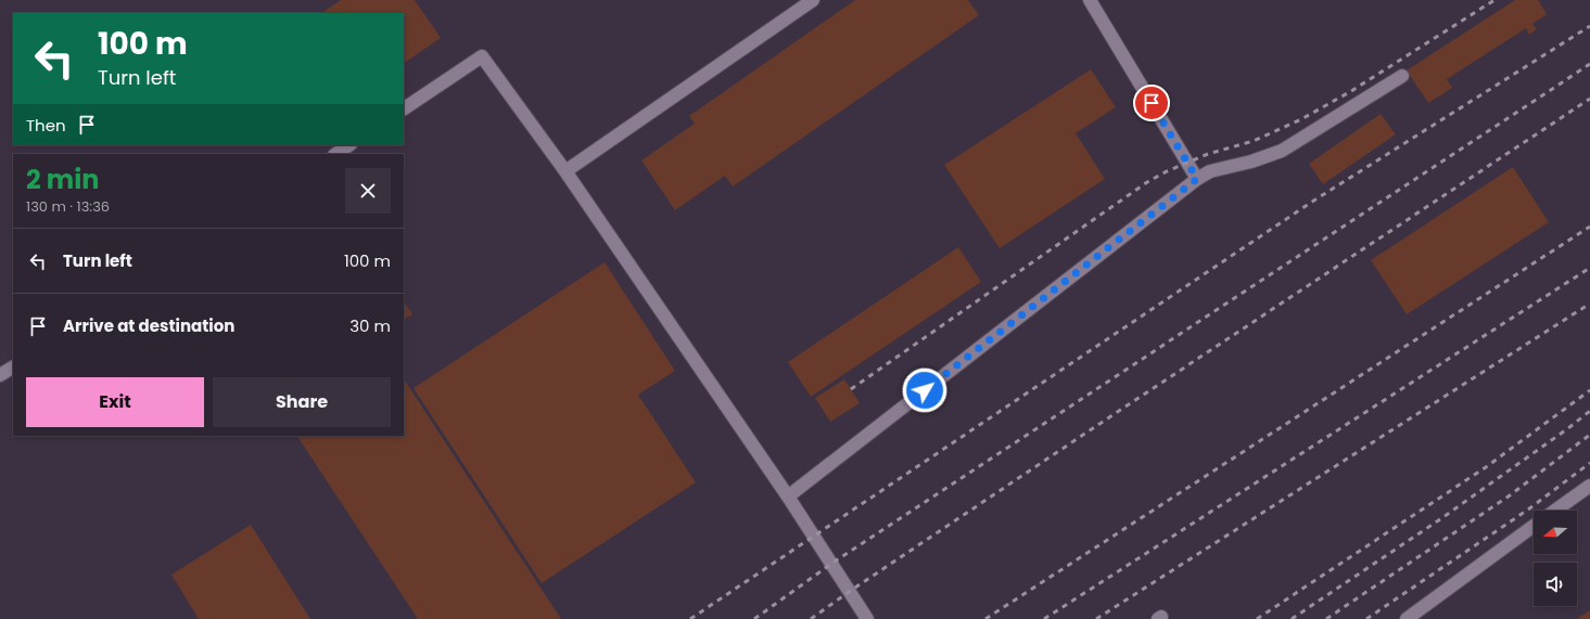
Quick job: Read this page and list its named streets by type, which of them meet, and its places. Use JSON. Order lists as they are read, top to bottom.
{
  "north": "left",
  "page": {
    "turn": ["100 m", "Turn left"],
    "then": "Then",
    "heading": ["2 min", "130 m · 13:36"],
    "list": [
      {
        "name": "Turn left",
        "value": "100 m"
      },
      {
        "name": "Arrive at destination",
        "value": "30 m"
      }
    ],
    "buttons": ["Exit", "Share"]
  }
}
